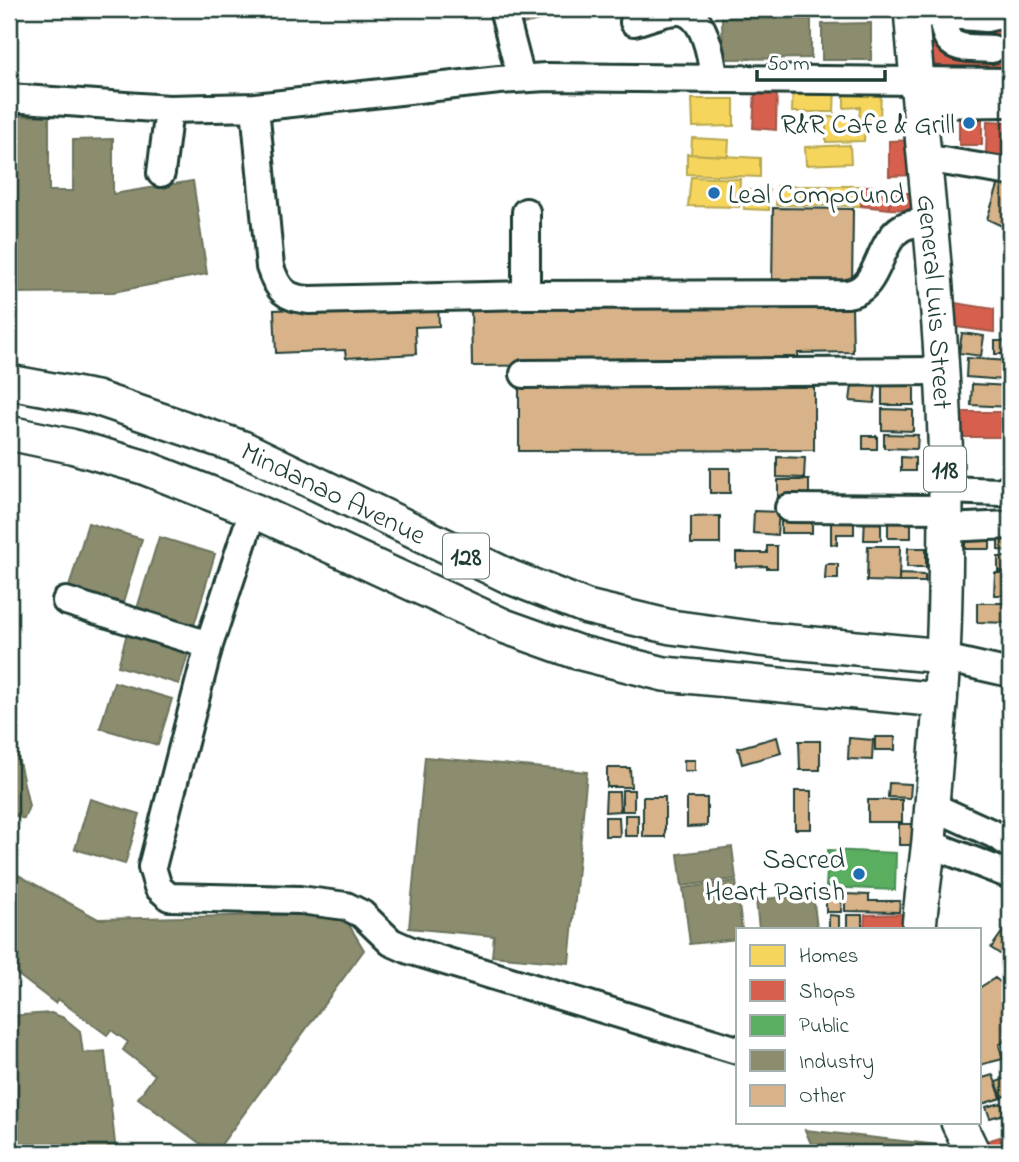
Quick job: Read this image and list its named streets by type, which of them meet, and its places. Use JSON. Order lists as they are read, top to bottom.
{
  "streets": {
    "main road": [
      "General Luis Street",
      "118",
      "Mindanao Avenue",
      "128"
    ]
  },
  "crossings": [
    ["General Luis Street", "Mindanao Avenue"]
  ],
  "places": ["R&R Cafe & Grill", "Leal Compound", "Sacred Heart Parish"],
  "legend": [
    "Homes",
    "Shops",
    "Public",
    "Industry",
    "Other"
  ],
  "scale_bar": "50 m"
}
